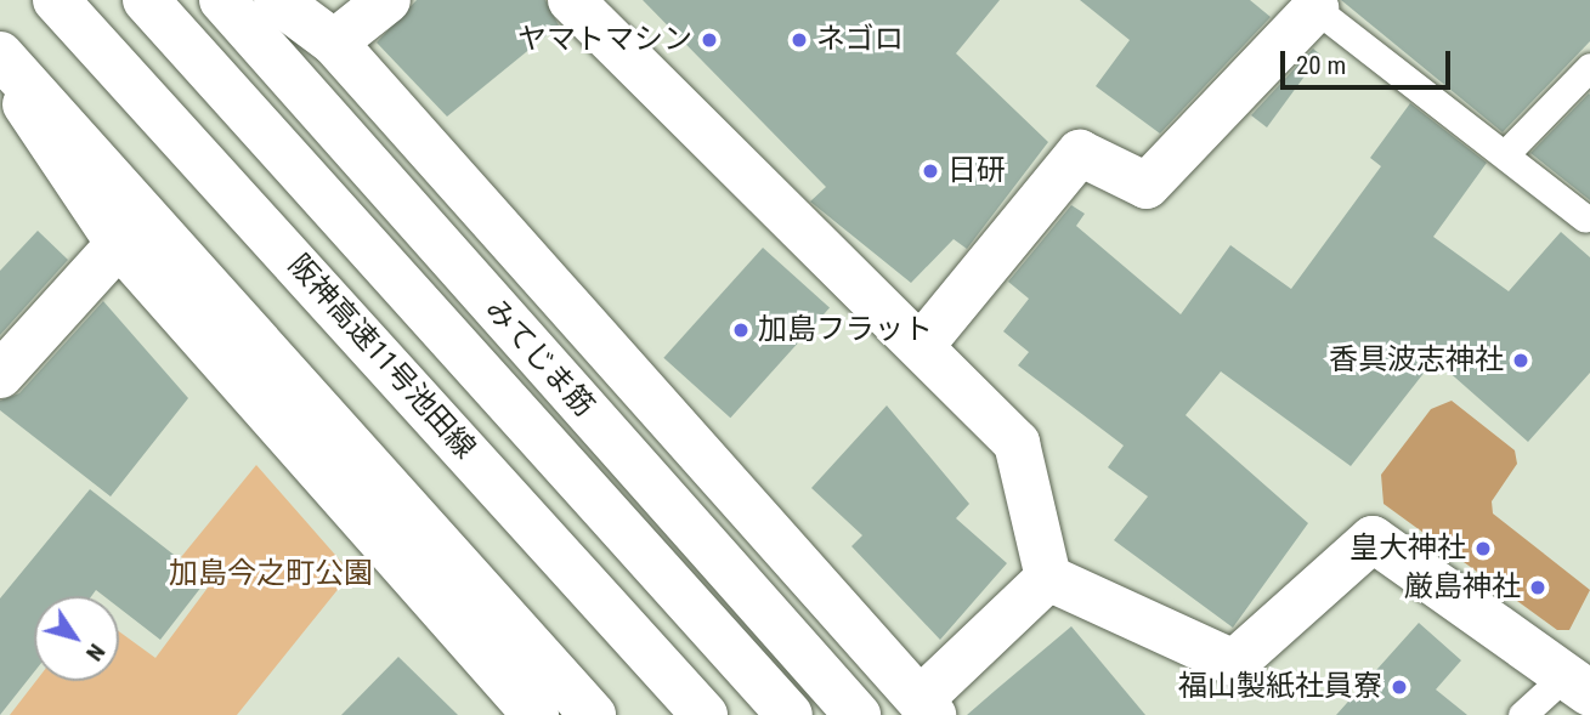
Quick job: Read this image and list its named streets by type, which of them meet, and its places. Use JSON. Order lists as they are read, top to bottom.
{
  "streets": {
    "main road": ["阪神高速11号池田線", "みてじま筋"]
  },
  "parks": ["加島今之町公園"],
  "places": [
    "ヤマトマシン",
    "ネゴロ",
    "日研",
    "加島フラット",
    "香具波志神社",
    "皇大神社",
    "厳島神社",
    "福山製紙社員寮"
  ],
  "scale_bar": "20 m",
  "north": "bottom right"
}
